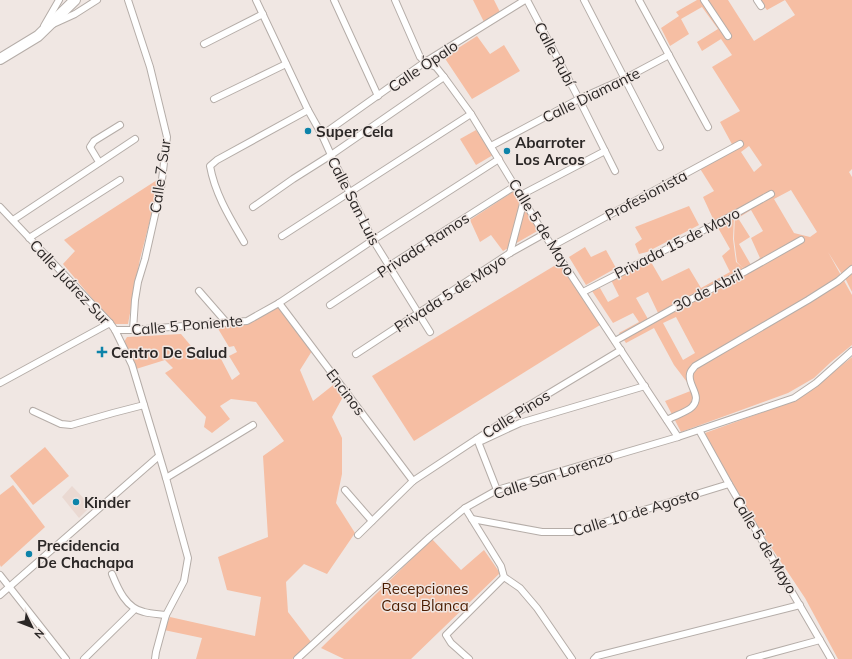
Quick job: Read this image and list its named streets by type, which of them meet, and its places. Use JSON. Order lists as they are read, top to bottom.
{
  "streets": {
    "street": [
      "Calle Rubí",
      "Calle Ópalo",
      "Calle Diamante",
      "Calle 7 Sur",
      "Profesionista",
      "Calle San Luis",
      "Calle 5 de Mayo",
      "Privada 15 de Mayo",
      "Privada Ramos",
      "Calle Juárez Sur",
      "30 de Abril",
      "Privada 5 de Mayo",
      "Calle 5 Poniente",
      "Encinos",
      "Calle Pinos",
      "Calle San Lorenzo",
      "Calle 10 de Agosto"
    ]
  },
  "crossings": [
    ["Calle Rubí", "Calle Ópalo"],
    ["Calle Rubí", "Calle Diamante"],
    ["Calle Ópalo", "Calle San Luis"],
    ["Calle Ópalo", "Calle 5 de Mayo"],
    ["Calle Diamante", "Calle 5 de Mayo"],
    ["Calle 7 Sur", "Calle 5 Poniente"],
    ["Profesionista", "Calle 5 de Mayo"],
    ["Calle San Luis", "Privada Ramos"],
    ["Calle San Luis", "Privada 5 de Mayo"],
    ["Calle San Luis", "Calle 5 Poniente"],
    ["Calle 5 de Mayo", "Privada 15 de Mayo"],
    ["Calle 5 de Mayo", "Privada Ramos"],
    ["Calle 5 de Mayo", "30 de Abril"],
    ["Calle 5 de Mayo", "Privada 5 de Mayo"],
    ["Calle 5 de Mayo", "Calle 5 Poniente"],
    ["Calle 5 de Mayo", "Calle Pinos"],
    ["Calle 5 de Mayo", "Calle San Lorenzo"],
    ["Calle 5 de Mayo", "Calle 10 de Agosto"],
    ["Calle Juárez Sur", "Calle 5 Poniente"],
    ["Calle 5 Poniente", "Encinos"],
    ["Encinos", "Calle Pinos"]
  ],
  "parks": ["Recepciones Casa Blanca"],
  "places": {
    "other": [
      "Super Cela",
      "Abarroter Los Arcos",
      "Kinder",
      "Precidencia De Chachapa"
    ],
    "health": ["Centro De Salud"]
  },
  "north": "bottom right"
}
